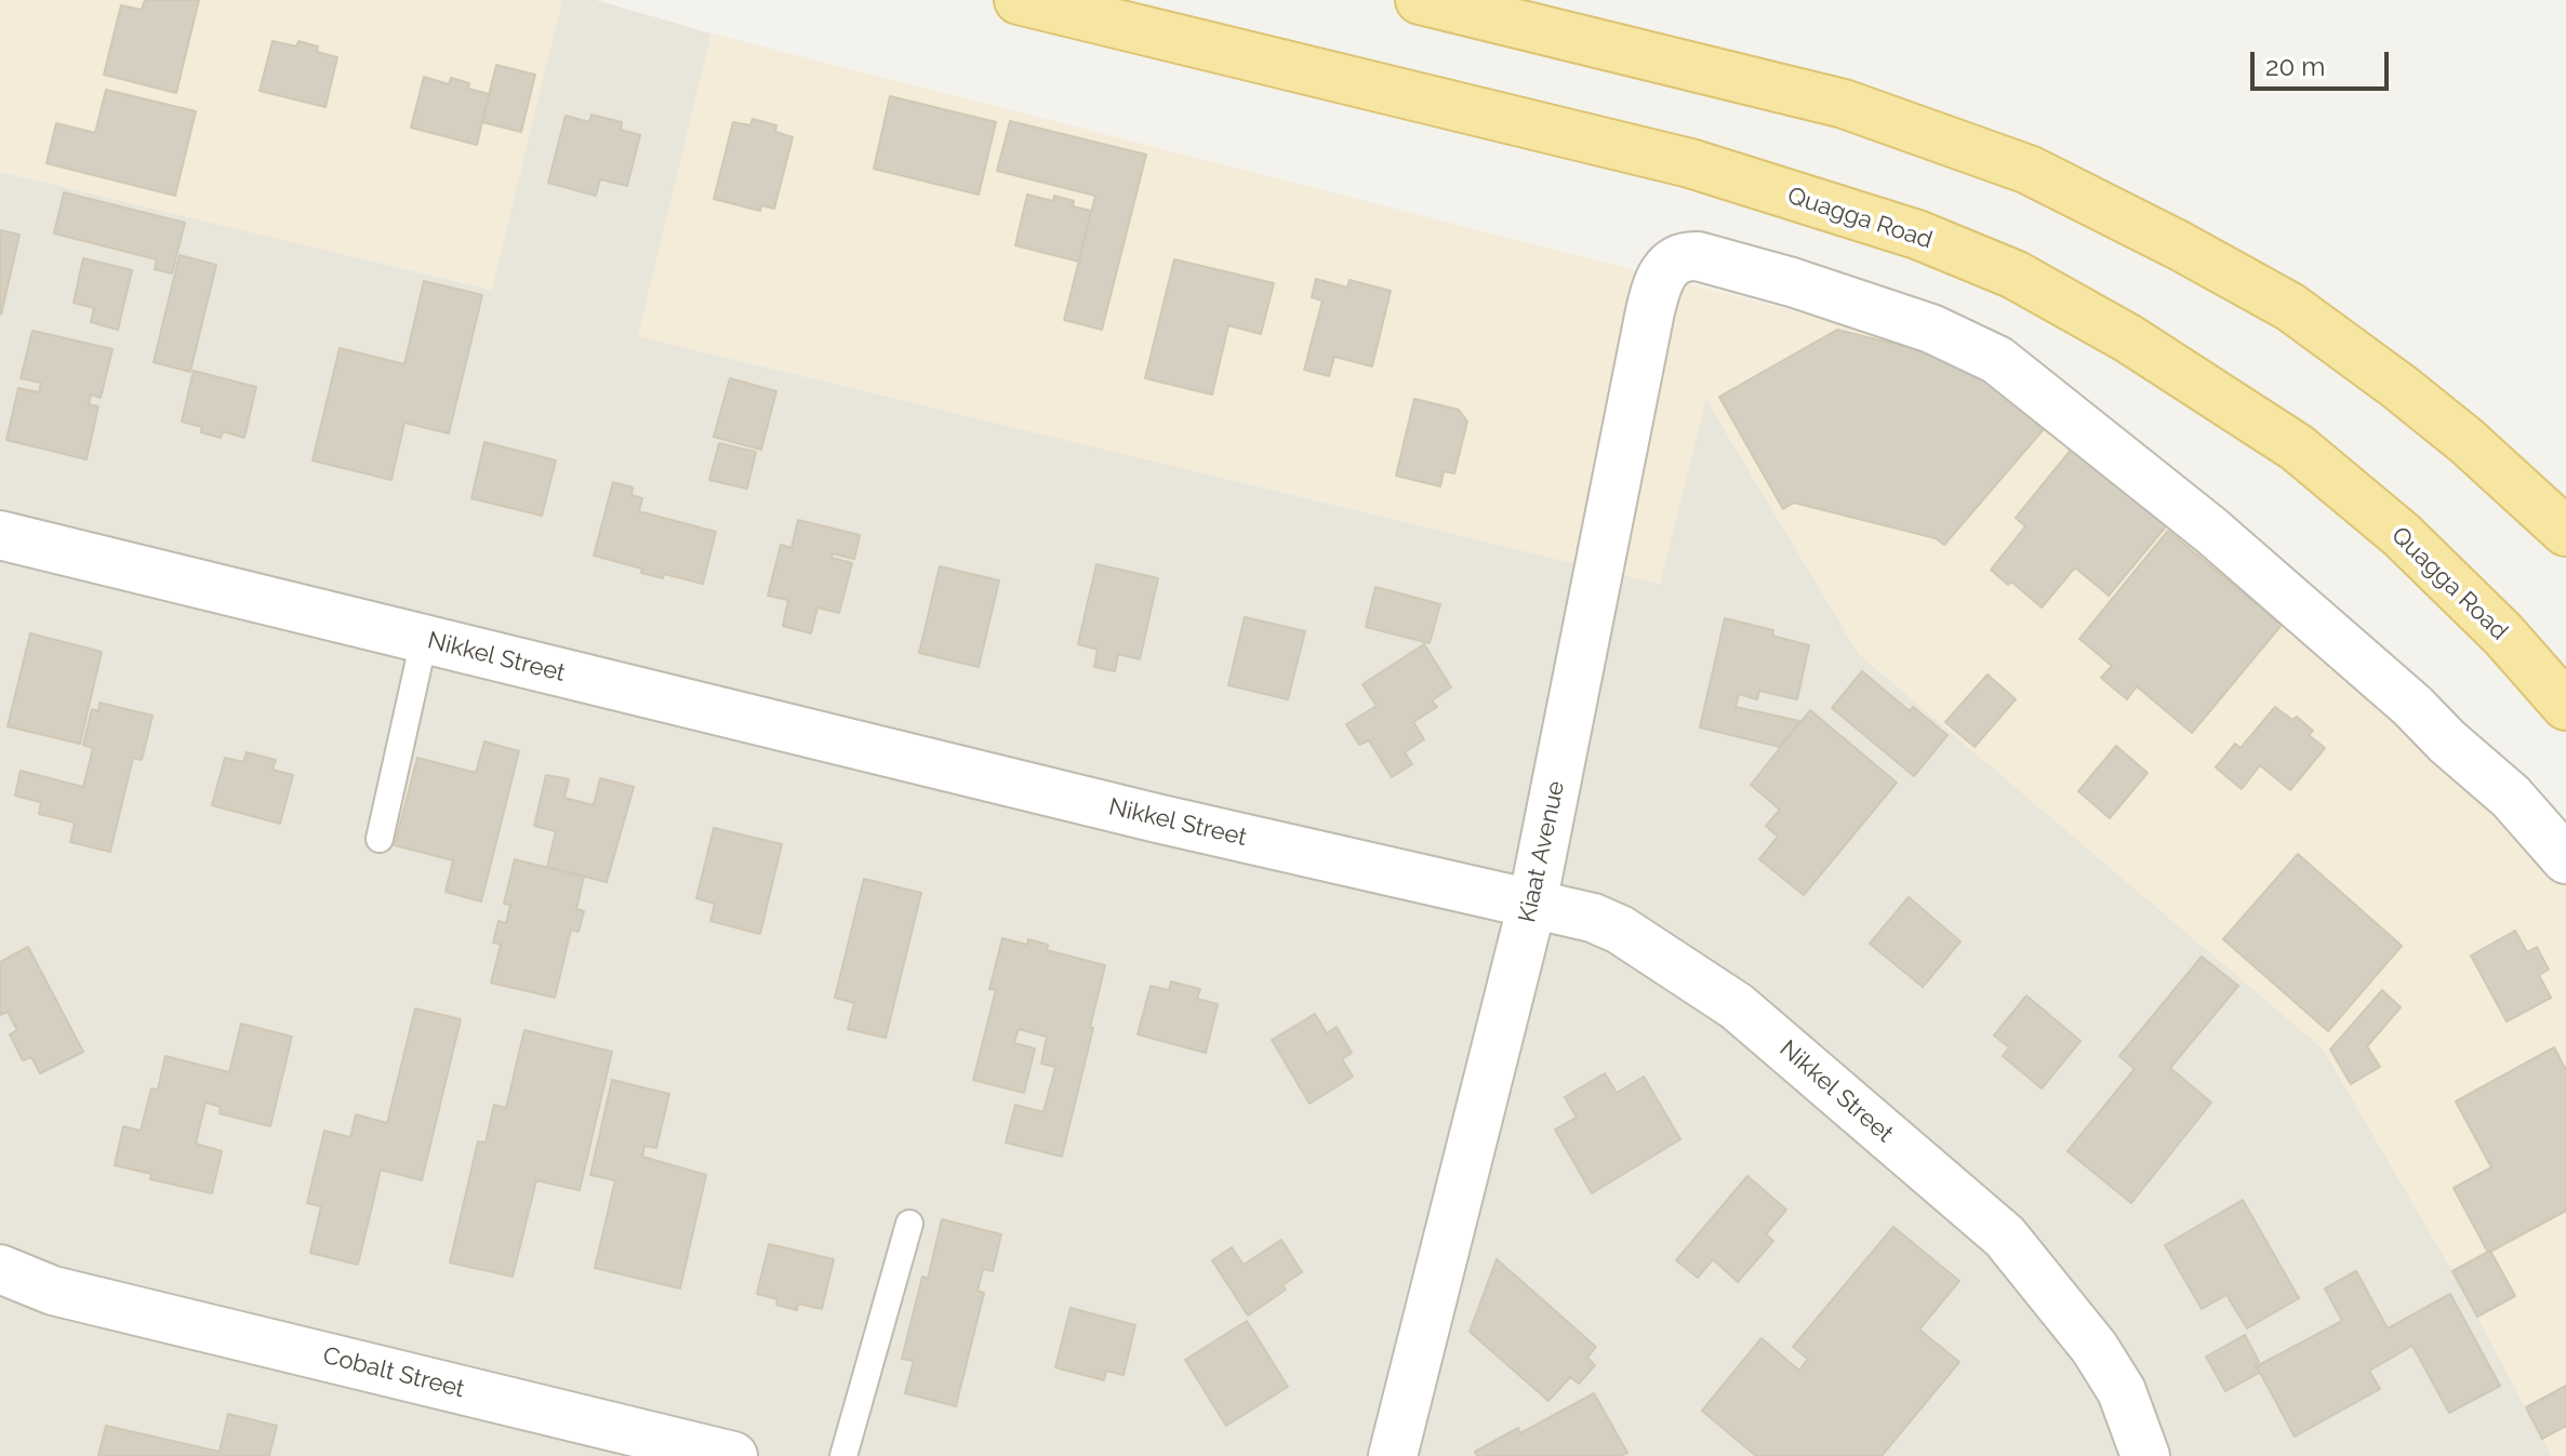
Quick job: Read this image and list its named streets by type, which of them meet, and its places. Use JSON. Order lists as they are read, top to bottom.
{
  "streets": {
    "main road": ["Quagga Road"],
    "street": ["Nikkel Street", "Kiaat Avenue", "Cobalt Street"]
  },
  "crossings": [
    ["Nikkel Street", "Kiaat Avenue"]
  ],
  "scale_bar": "20 m"
}
